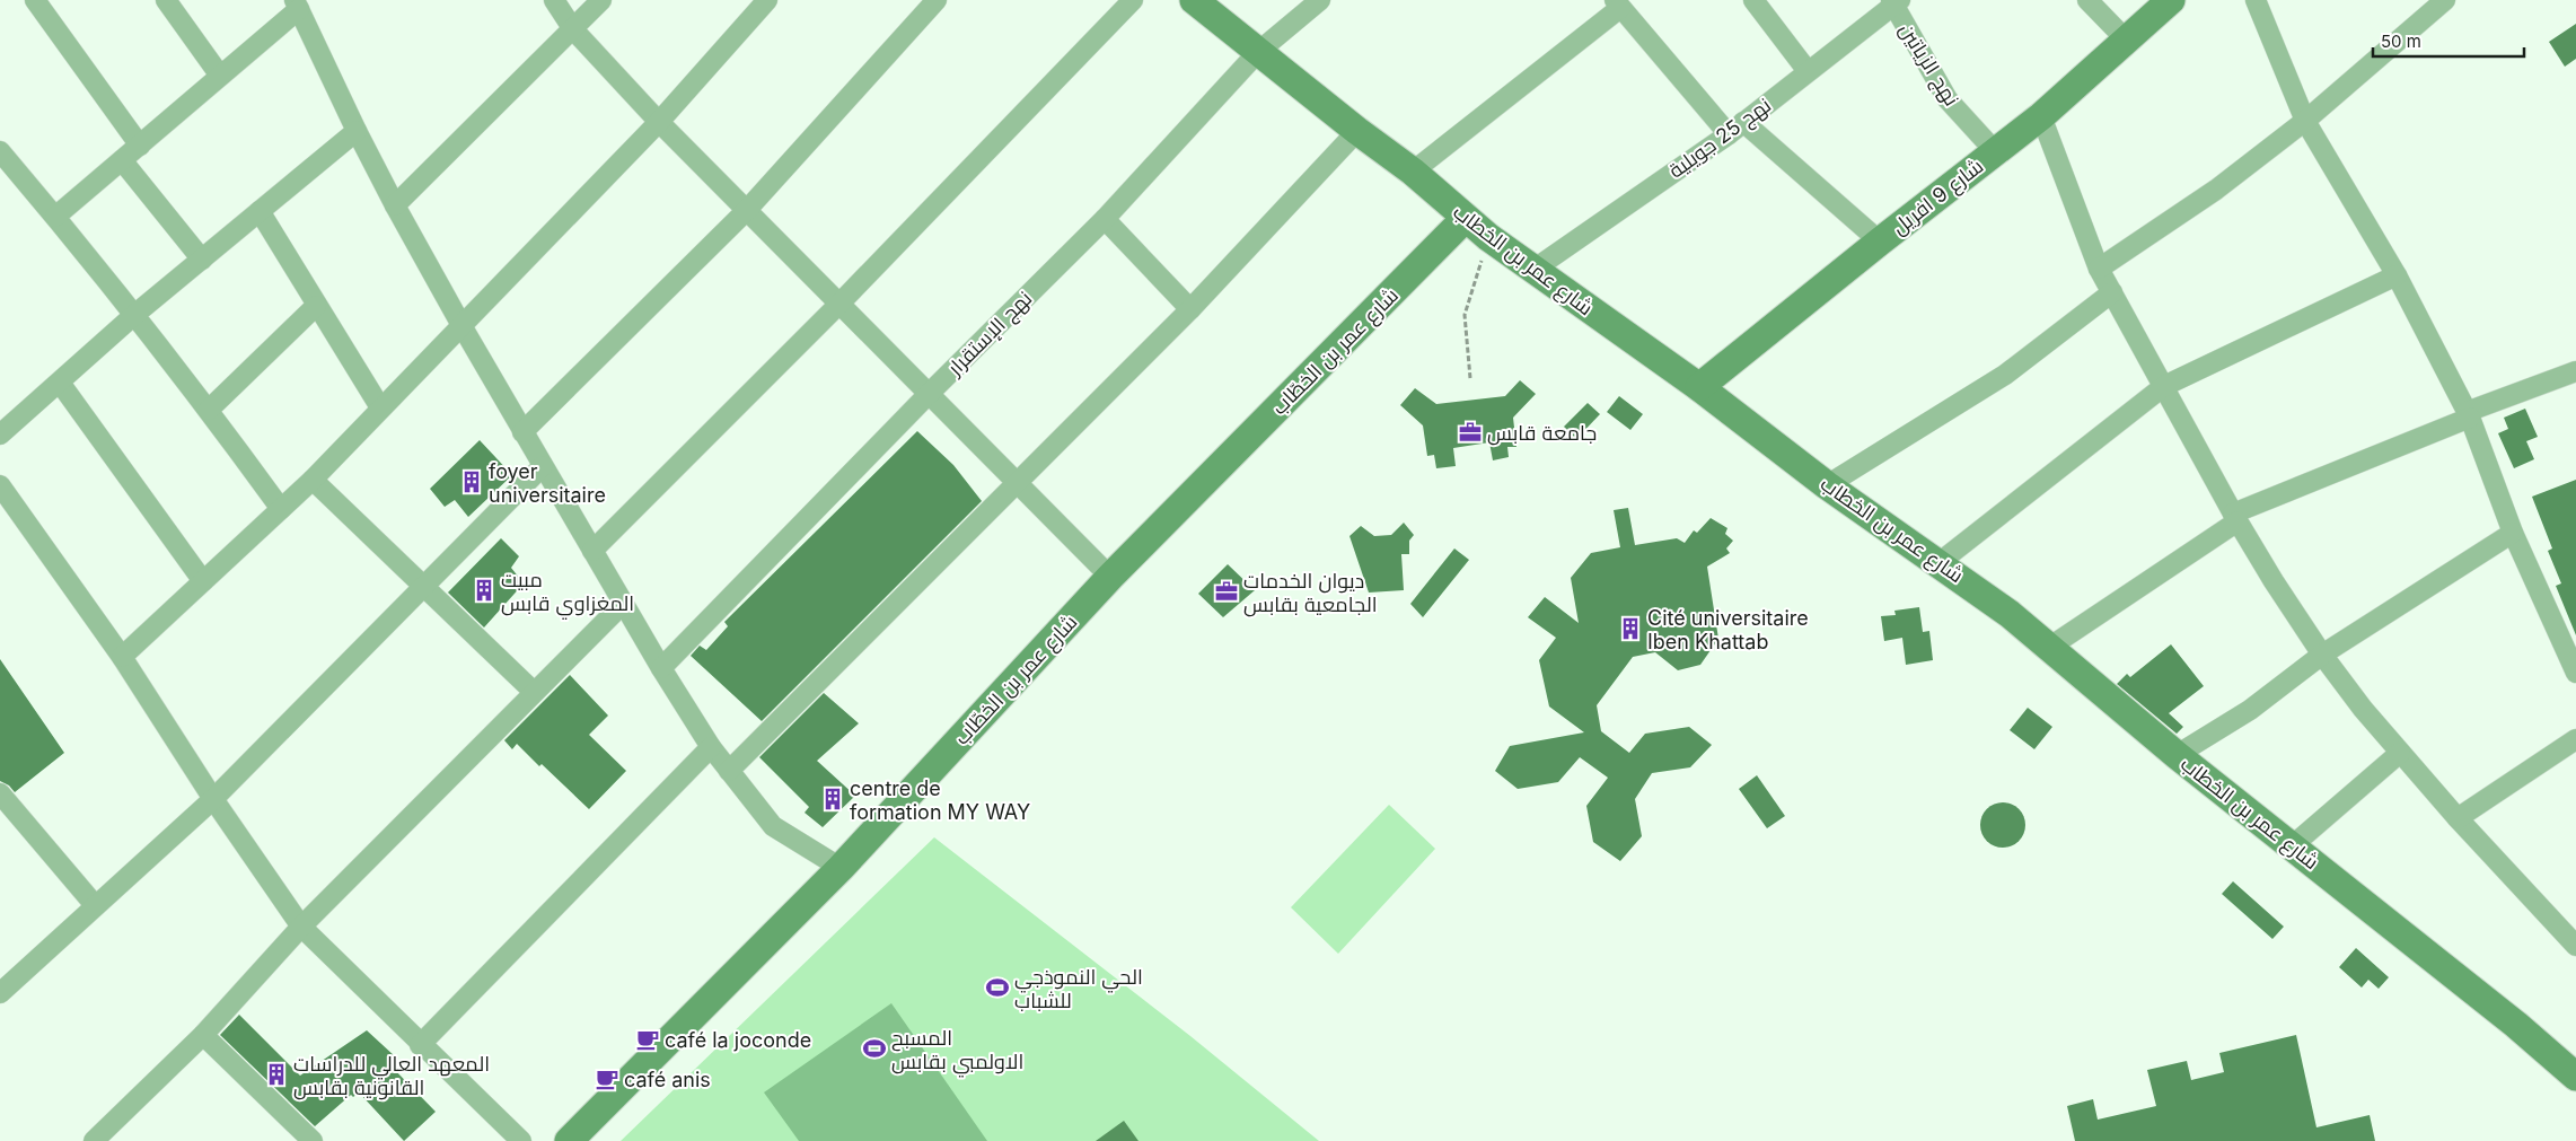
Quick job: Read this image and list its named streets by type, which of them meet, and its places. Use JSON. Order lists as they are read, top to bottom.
{
  "streets": {
    "street": [
      "نهج الزياتين",
      "نهج 25 جويلية",
      "شارع 9 افريل",
      "شارع عمر بن الخطاب",
      "نهج الإستقرار",
      "شارع عمر بن الخطّاب"
    ]
  },
  "crossings": [
    ["نهج الزياتين", "نهج 25 جويلية"],
    ["نهج الزياتين", "شارع 9 افريل"],
    ["نهج 25 جويلية", "شارع عمر بن الخطاب"],
    ["شارع 9 افريل", "شارع عمر بن الخطاب"],
    ["شارع عمر بن الخطاب", "نهج الإستقرار"],
    ["شارع عمر بن الخطاب", "شارع عمر بن الخطّاب"]
  ],
  "places": {
    "office": ["جامعة قابس", "ديوان الخدمات الجامعية بقابس"],
    "building": [
      "foyer universitaire",
      "مبيت المغزاوي قابس",
      "Cité universitaire Iben Khattab",
      "centre de formation MY WAY",
      "المعهد العالي للدراسات القانونية بقابس"
    ],
    "sports": ["الحي النموذجي للشباب", "المسبح الاولمبي بقابس"],
    "cafe": ["café la joconde", "café anis"]
  },
  "scale_bar": "50 m"
}
